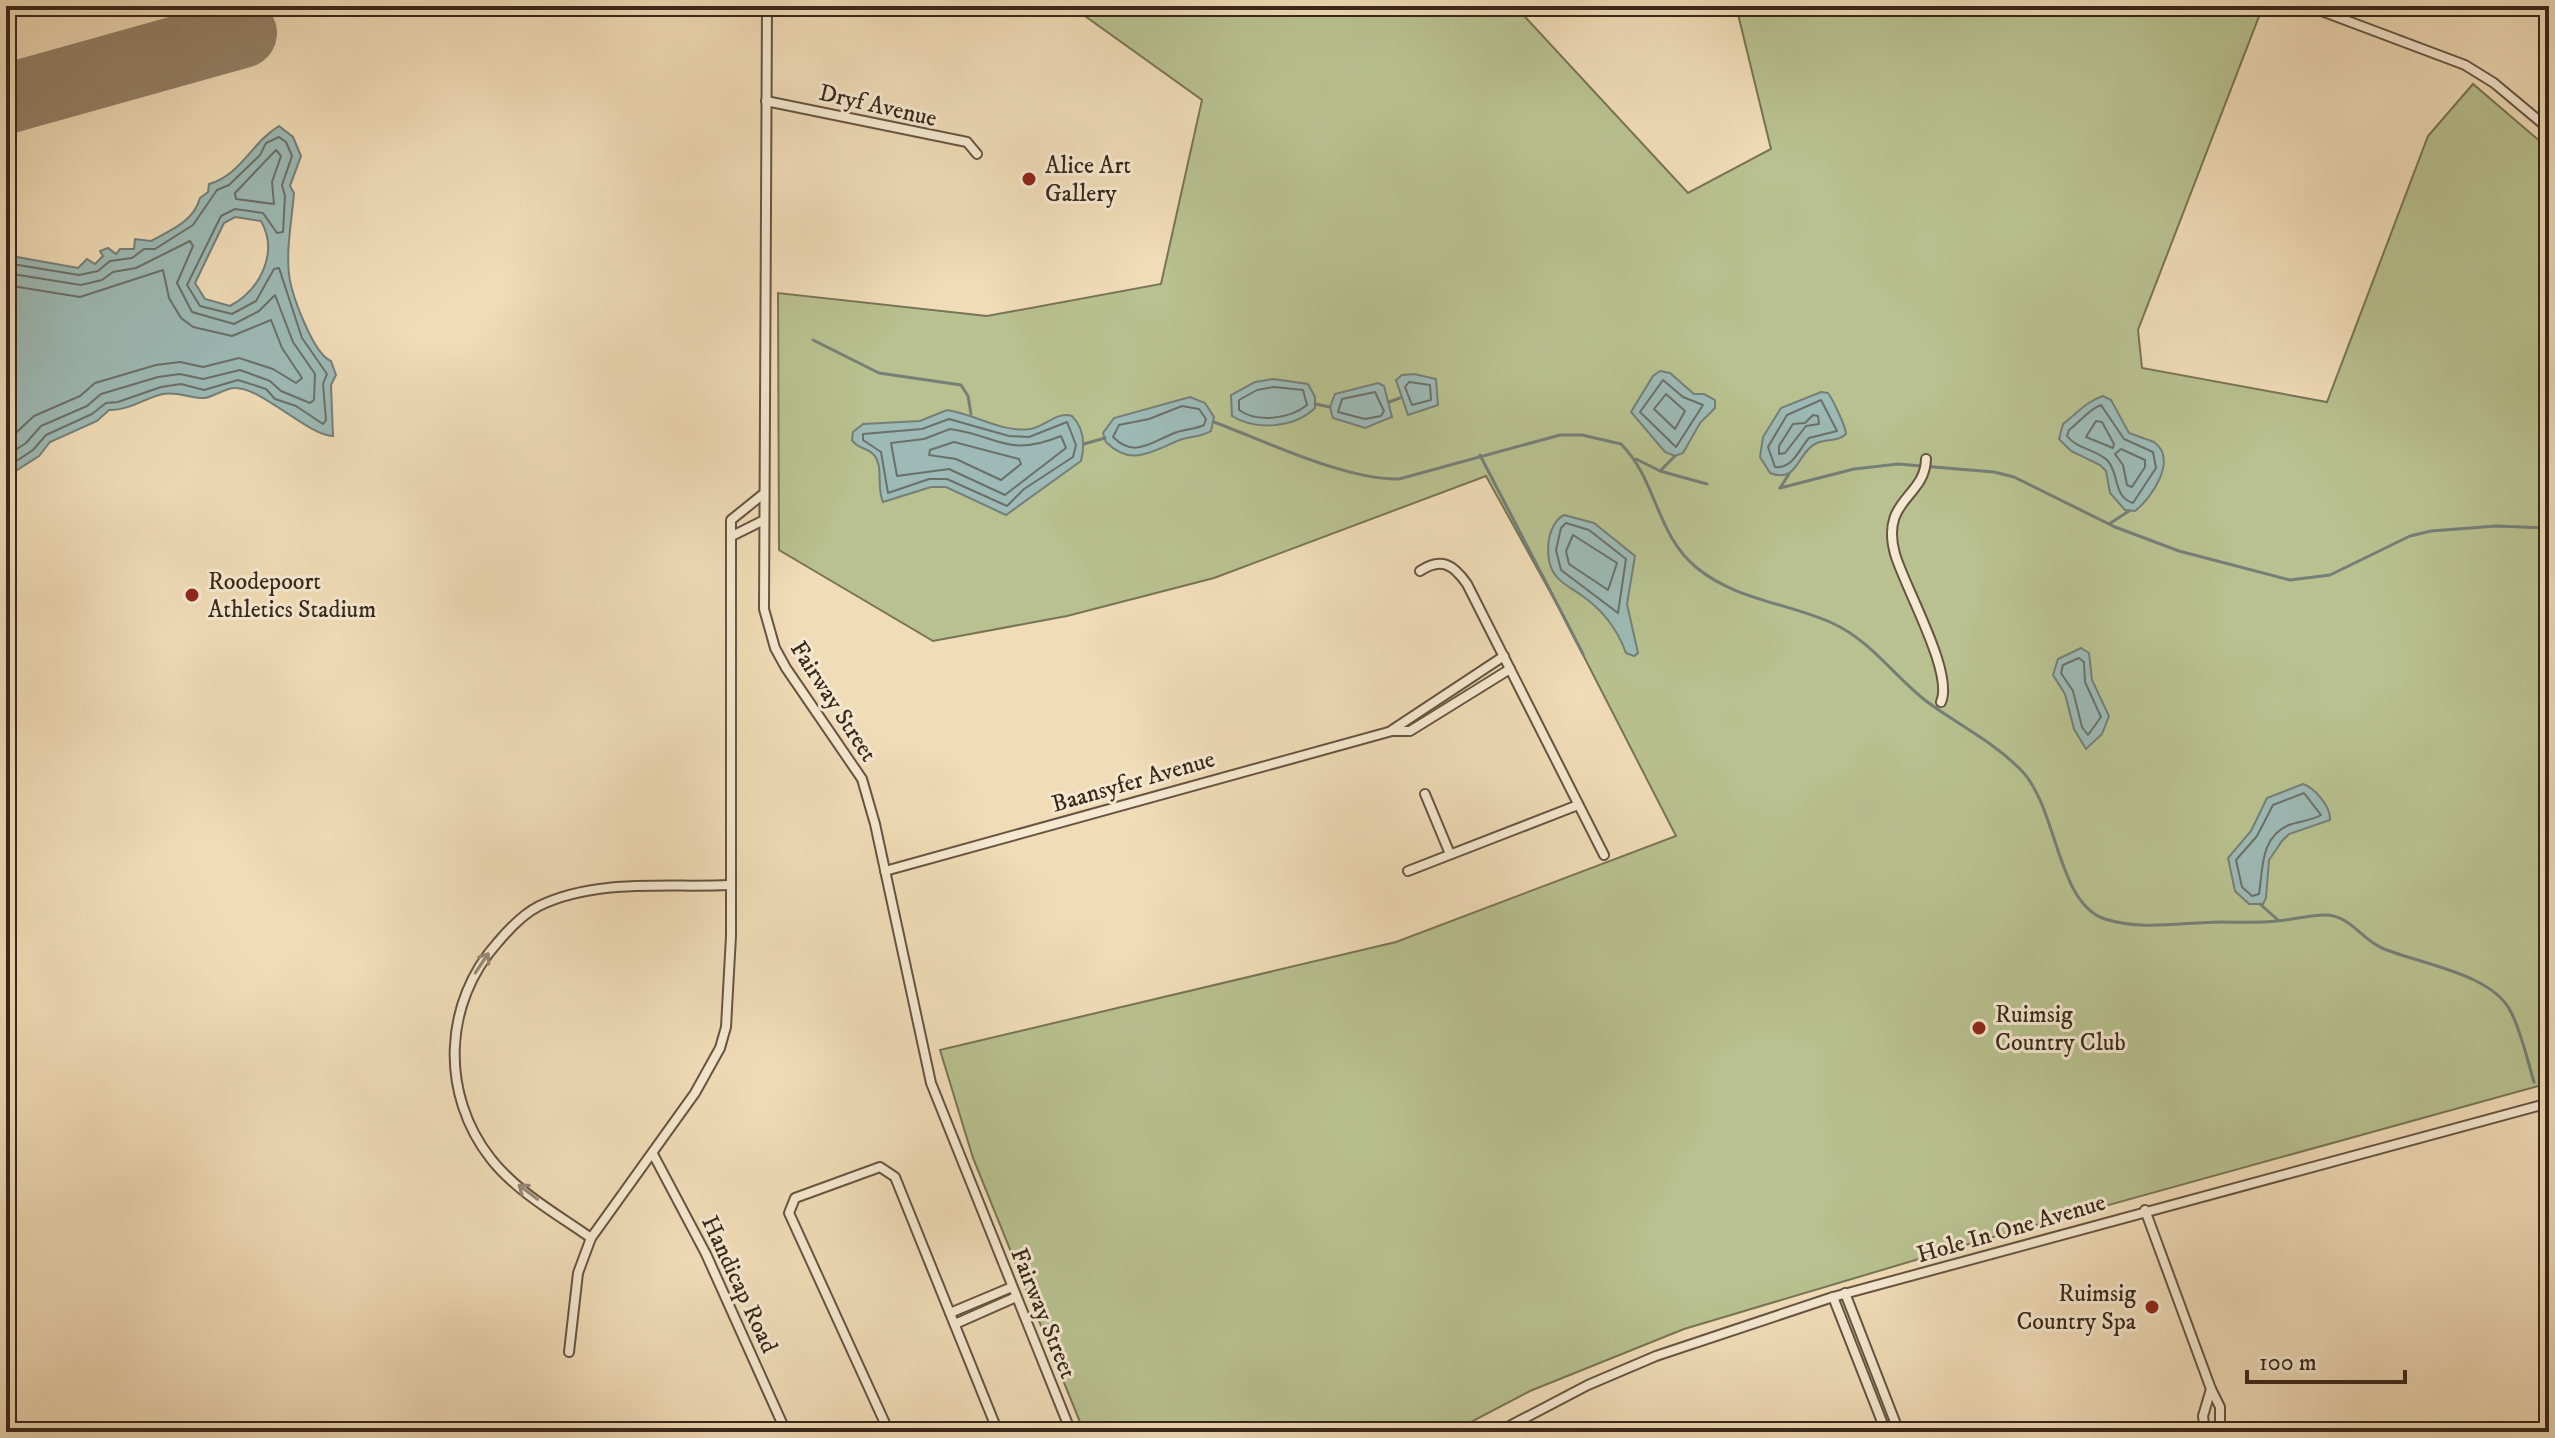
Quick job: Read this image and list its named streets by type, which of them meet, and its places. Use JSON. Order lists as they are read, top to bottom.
{
  "streets": {
    "street": [
      "Dryf Avenue",
      "Fairway Street",
      "Baansyfer Avenue",
      "Hole In One Avenue",
      "Handicap Road"
    ]
  },
  "crossings": [
    ["Dryf Avenue", "Fairway Street"],
    ["Fairway Street", "Baansyfer Avenue"]
  ],
  "places": [
    "Alice Art Gallery",
    "Roodepoort Athletics Stadium",
    "Ruimsig Country Club",
    "Ruimsig Country Spa"
  ],
  "scale_bar": "100 m"
}
